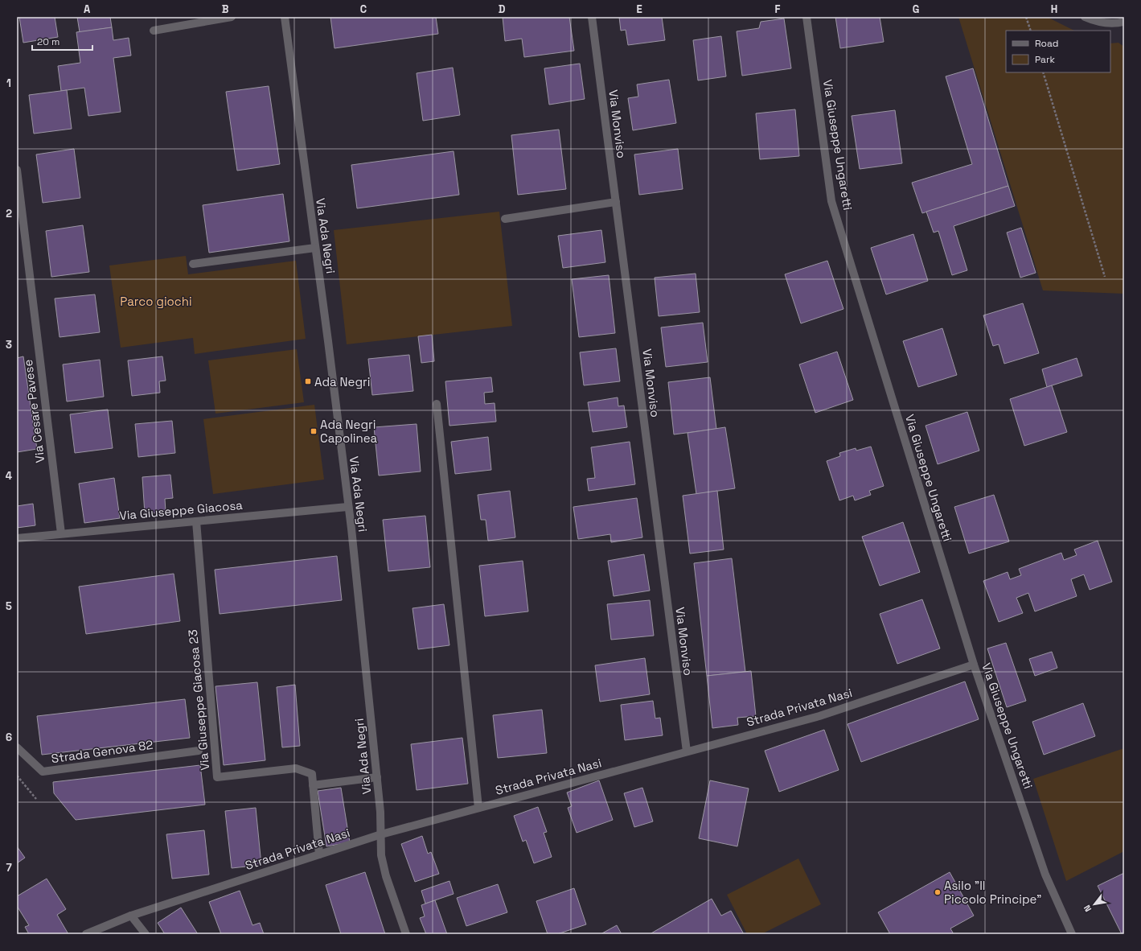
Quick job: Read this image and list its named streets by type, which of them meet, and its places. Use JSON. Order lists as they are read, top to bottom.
{
  "streets": {
    "street": [
      "Via Monviso",
      "Via Giuseppe Ungaretti",
      "Via Ada Negri",
      "Via Cesare Pavese",
      "Via Giuseppe Giacosa",
      "Via Giuseppe Giacosa 23",
      "Strada Privata Nasi",
      "Strada Genova 82"
    ]
  },
  "crossings": [
    ["Via Monviso", "Strada Privata Nasi"],
    ["Via Giuseppe Ungaretti", "Strada Privata Nasi"],
    ["Via Ada Negri", "Via Giuseppe Giacosa"],
    ["Via Ada Negri", "Strada Privata Nasi"],
    ["Via Cesare Pavese", "Via Giuseppe Giacosa"],
    ["Via Giuseppe Giacosa", "Via Giuseppe Giacosa 23"],
    ["Via Giuseppe Giacosa 23", "Strada Privata Nasi"]
  ],
  "parks": ["Parco giochi"],
  "places": {
    "transit": ["Ada Negri", "Ada Negri Capolinea"],
    "other": ["Asilo \"Il Piccolo Principe\""]
  },
  "legend": ["Road", "Park"],
  "scale_bar": "20 m",
  "north": "bottom left",
  "grid": {
    "columns": [
      "A",
      "B",
      "C",
      "D",
      "E",
      "F",
      "G",
      "H"
    ],
    "rows": [
      "1",
      "2",
      "3",
      "4",
      "5",
      "6",
      "7"
    ]
  }
}
